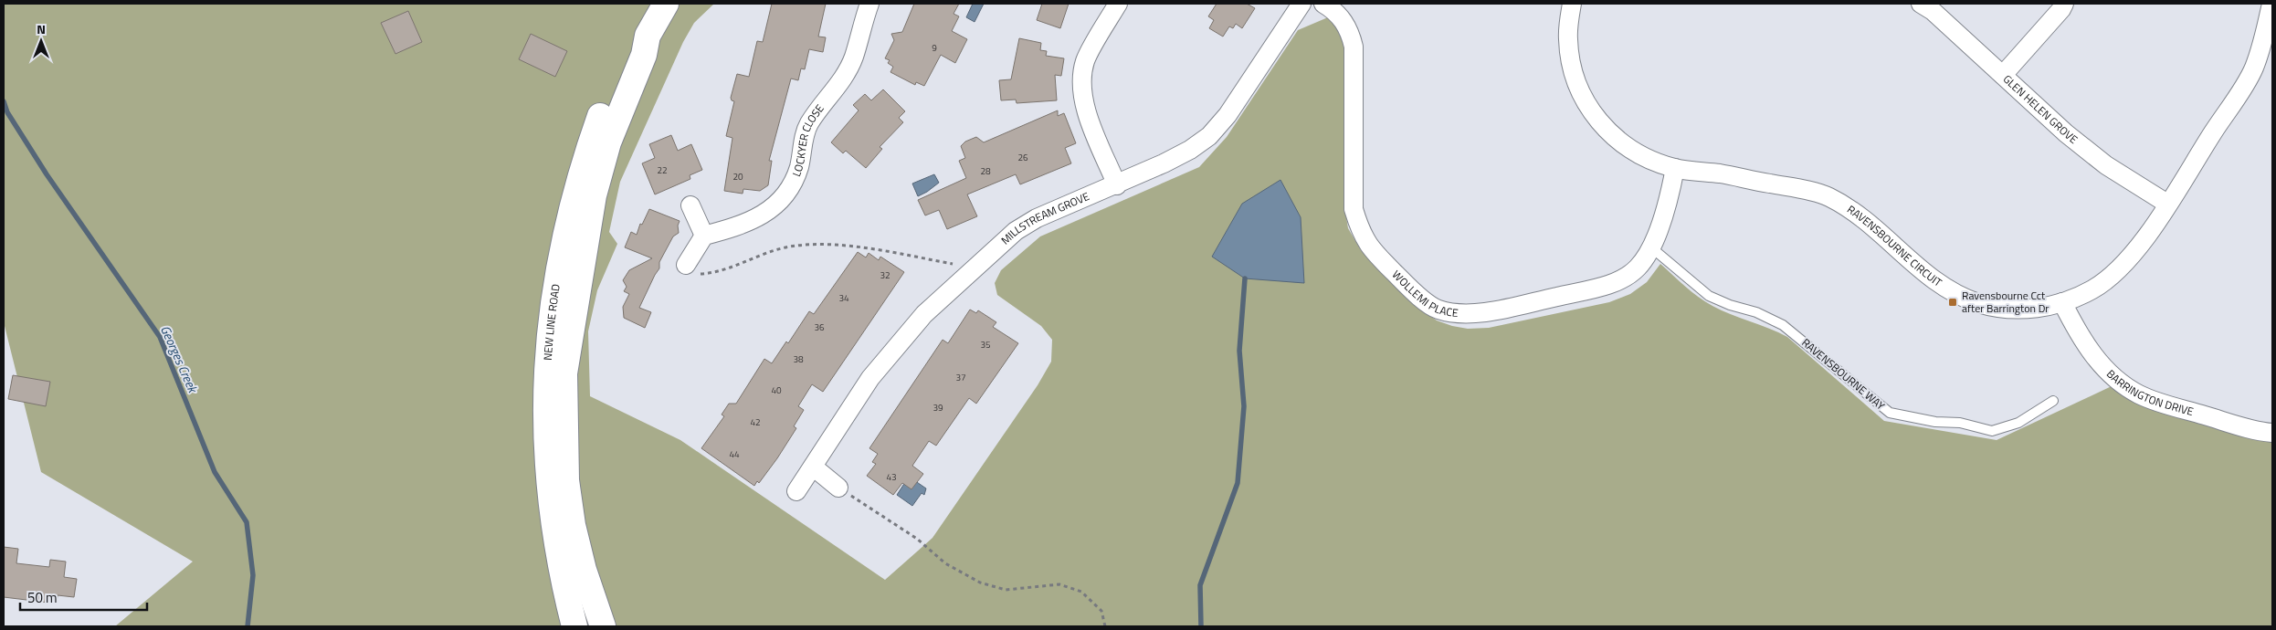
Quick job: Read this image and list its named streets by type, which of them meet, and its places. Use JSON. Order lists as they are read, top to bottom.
{
  "streets": {
    "main road": ["NEW LINE ROAD"],
    "street": [
      "GLEN HELEN GROVE",
      "LOCKYER CLOSE",
      "MILLSTREAM GROVE",
      "RAVENSBOURNE CIRCUIT",
      "WOLLEMI PLACE",
      "BARRINGTON DRIVE"
    ],
    "lane": ["RAVENSBOURNE WAY"]
  },
  "crossings": [
    ["GLEN HELEN GROVE", "RAVENSBOURNE CIRCUIT"],
    ["RAVENSBOURNE CIRCUIT", "WOLLEMI PLACE"],
    ["RAVENSBOURNE CIRCUIT", "BARRINGTON DRIVE"],
    ["WOLLEMI PLACE", "RAVENSBOURNE WAY"]
  ],
  "water": ["Georges Creek"],
  "places": {
    "transit": ["Ravensbourne Cct after Barrington Dr"]
  },
  "house_numbers": [
    "9",
    "26",
    "22",
    "28",
    "20",
    "32",
    "34",
    "36",
    "35",
    "38",
    "37",
    "40",
    "39",
    "42",
    "44",
    "43"
  ],
  "scale_bar": "50 m",
  "north": "top"
}
